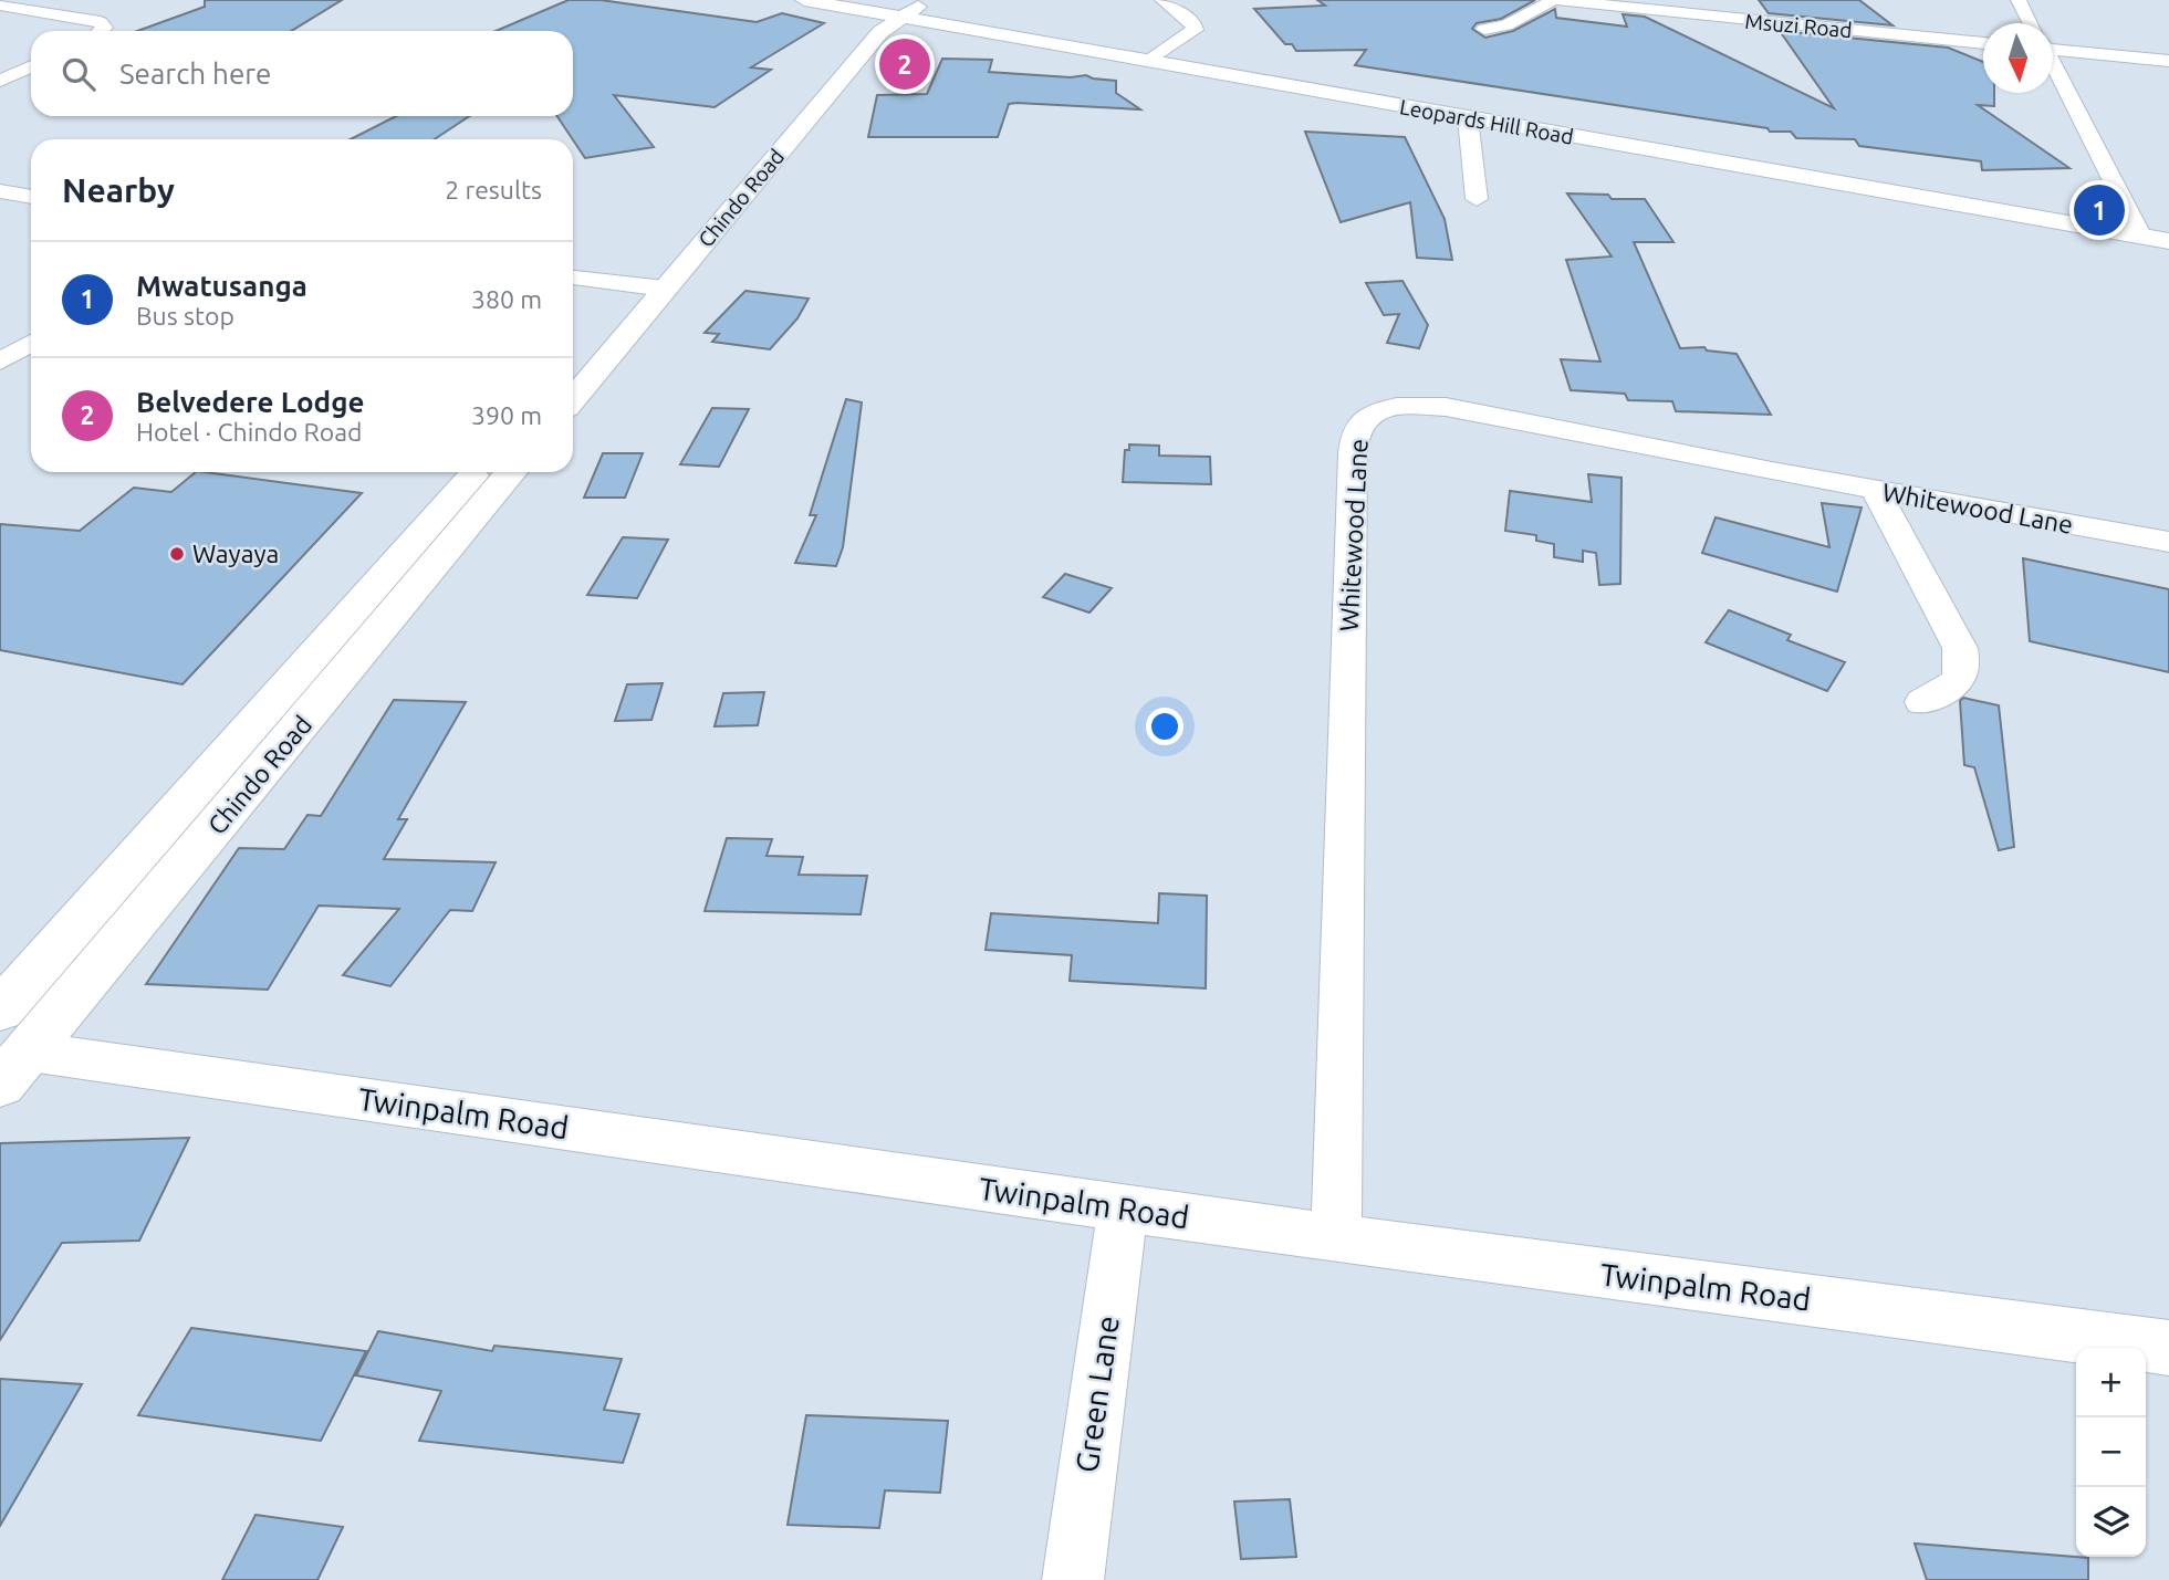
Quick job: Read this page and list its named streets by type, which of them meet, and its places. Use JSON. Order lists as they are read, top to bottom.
{
  "streets": {
    "main road": ["Leopards Hill Road", "Chindo Road"],
    "street": [
      "Msuzi Road",
      "Whitewood Lane",
      "Twinpalm Road",
      "Green Lane"
    ]
  },
  "crossings": [
    ["Leopards Hill Road", "Chindo Road"],
    ["Chindo Road", "Twinpalm Road"],
    ["Whitewood Lane", "Twinpalm Road"],
    ["Twinpalm Road", "Green Lane"]
  ],
  "places": ["Wayaya"],
  "north": "bottom",
  "page": {
    "search": "Search here",
    "pins": ["2", "1"],
    "heading": ["Nearby", "2 results"],
    "list": [
      {
        "mark": "1",
        "name": "Mwatusanga",
        "note": "Bus stop",
        "value": "380 m"
      },
      {
        "mark": "2",
        "name": "Belvedere Lodge",
        "note": "Hotel · Chindo Road",
        "value": "390 m"
      }
    ],
    "map_buttons": ["+", "−"]
  }
}
